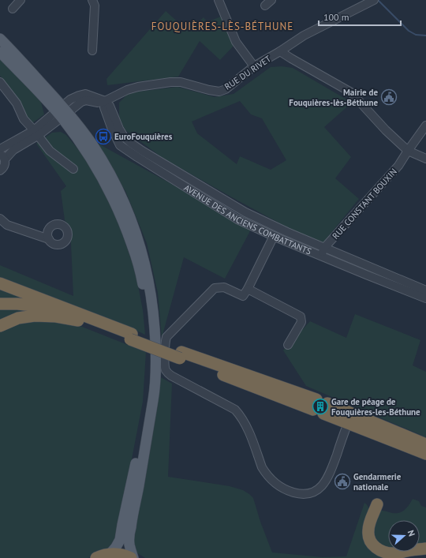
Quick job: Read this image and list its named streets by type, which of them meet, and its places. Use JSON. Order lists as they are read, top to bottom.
{
  "streets": {
    "street": ["RUE DU RIVET", "RUE CONSTANT BOUXIN", "AVENUE DES ANCIENS COMBATTANTS"]
  },
  "crossings": [
    ["RUE DU RIVET", "AVENUE DES ANCIENS COMBATTANTS"],
    ["RUE CONSTANT BOUXIN", "AVENUE DES ANCIENS COMBATTANTS"]
  ],
  "districts": ["FOUQUIÈRES-LÈS-BÉTHUNE"],
  "places": {
    "public building": ["Mairie de Fouquières-lès-Béthune", "Gendarmerie nationale"],
    "bus stop": ["EuroFouquières"],
    "building": ["Gare de péage de Fouquières-les-Béthune"]
  },
  "scale_bar": "100 m",
  "north": "right"
}
